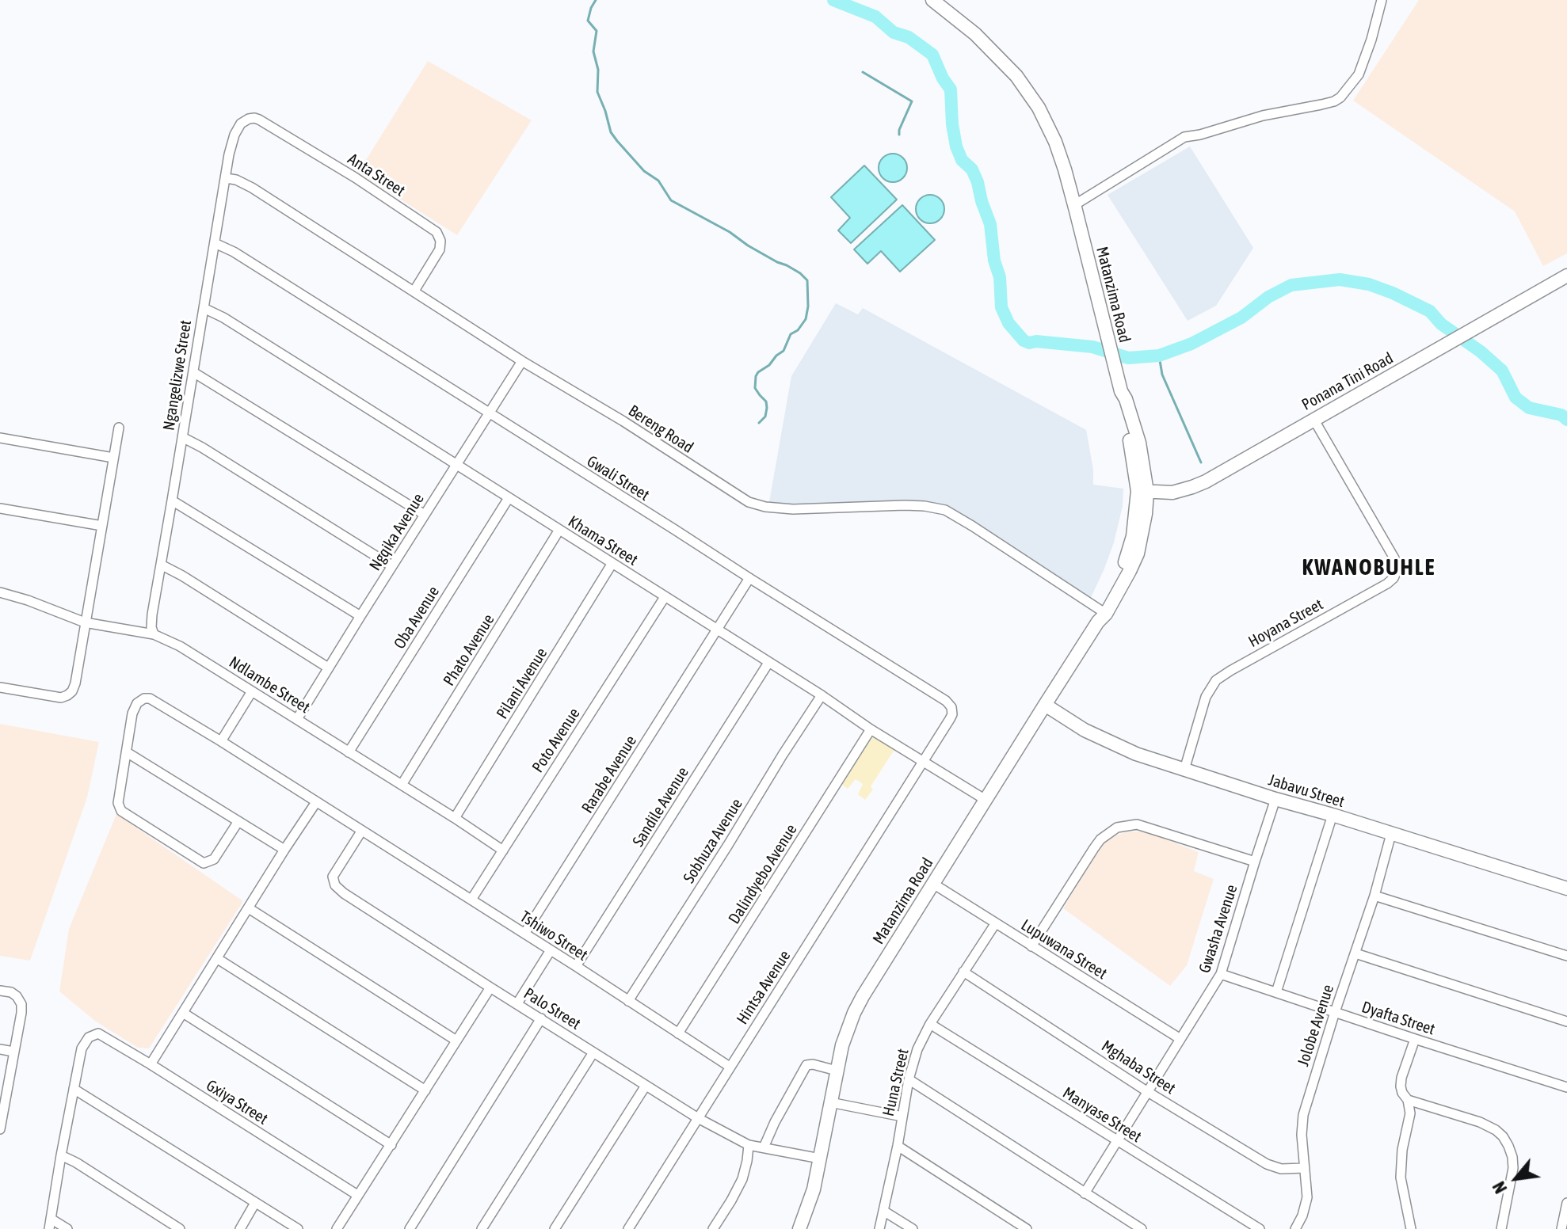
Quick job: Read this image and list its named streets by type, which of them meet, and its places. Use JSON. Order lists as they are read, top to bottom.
{
  "streets": {
    "street": [
      "Anta Street",
      "Matanzima Road",
      "Ngangelizwe Street",
      "Ponana Tini Road",
      "Bereng Road",
      "Gwali Street",
      "Ngqika Avenue",
      "Khama Street",
      "Oba Avenue",
      "Hoyana Street",
      "Phato Avenue",
      "Pilani Avenue",
      "Ndlambe Street",
      "Poto Avenue",
      "Rarabe Avenue",
      "Jabavu Street",
      "Sandile Avenue",
      "Sobhuza Avenue",
      "Dalindyebo Avenue",
      "Gwasha Avenue",
      "Tshiwo Street",
      "Lupuwana Street",
      "Hintsa Avenue",
      "Palo Street",
      "Dyafta Street",
      "Jolobe Avenue",
      "Mghaba Street",
      "Huna Street",
      "Gxiya Street",
      "Manyase Street"
    ]
  },
  "crossings": [
    ["Anta Street", "Ngangelizwe Street"],
    ["Anta Street", "Bereng Road"],
    ["Matanzima Road", "Ponana Tini Road"],
    ["Matanzima Road", "Bereng Road"],
    ["Matanzima Road", "Khama Street"],
    ["Matanzima Road", "Jabavu Street"],
    ["Matanzima Road", "Lupuwana Street"],
    ["Matanzima Road", "Palo Street"],
    ["Ngangelizwe Street", "Bereng Road"],
    ["Ngangelizwe Street", "Gwali Street"],
    ["Ngangelizwe Street", "Khama Street"],
    ["Ngangelizwe Street", "Ndlambe Street"],
    ["Ponana Tini Road", "Hoyana Street"],
    ["Bereng Road", "Ngqika Avenue"],
    ["Gwali Street", "Ngqika Avenue"],
    ["Gwali Street", "Khama Street"],
    ["Gwali Street", "Rarabe Avenue"],
    ["Gwali Street", "Hintsa Avenue"],
    ["Ngqika Avenue", "Khama Street"],
    ["Ngqika Avenue", "Ndlambe Street"],
    ["Khama Street", "Oba Avenue"],
    ["Khama Street", "Phato Avenue"],
    ["Khama Street", "Pilani Avenue"],
    ["Khama Street", "Poto Avenue"],
    ["Khama Street", "Rarabe Avenue"],
    ["Khama Street", "Sandile Avenue"],
    ["Khama Street", "Sobhuza Avenue"],
    ["Khama Street", "Dalindyebo Avenue"],
    ["Khama Street", "Hintsa Avenue"],
    ["Oba Avenue", "Ndlambe Street"],
    ["Hoyana Street", "Jabavu Street"],
    ["Phato Avenue", "Ndlambe Street"],
    ["Pilani Avenue", "Ndlambe Street"],
    ["Ndlambe Street", "Poto Avenue"],
    ["Poto Avenue", "Tshiwo Street"],
    ["Rarabe Avenue", "Tshiwo Street"],
    ["Jabavu Street", "Gwasha Avenue"],
    ["Jabavu Street", "Jolobe Avenue"],
    ["Sandile Avenue", "Tshiwo Street"],
    ["Sobhuza Avenue", "Tshiwo Street"],
    ["Dalindyebo Avenue", "Tshiwo Street"],
    ["Gwasha Avenue", "Lupuwana Street"],
    ["Gwasha Avenue", "Dyafta Street"],
    ["Gwasha Avenue", "Mghaba Street"],
    ["Gwasha Avenue", "Manyase Street"],
    ["Tshiwo Street", "Hintsa Avenue"],
    ["Tshiwo Street", "Palo Street"],
    ["Lupuwana Street", "Huna Street"],
    ["Hintsa Avenue", "Palo Street"],
    ["Dyafta Street", "Jolobe Avenue"],
    ["Jolobe Avenue", "Mghaba Street"],
    ["Mghaba Street", "Huna Street"],
    ["Huna Street", "Manyase Street"]
  ],
  "districts": ["KWANOBUHLE"],
  "north": "bottom left"
}
